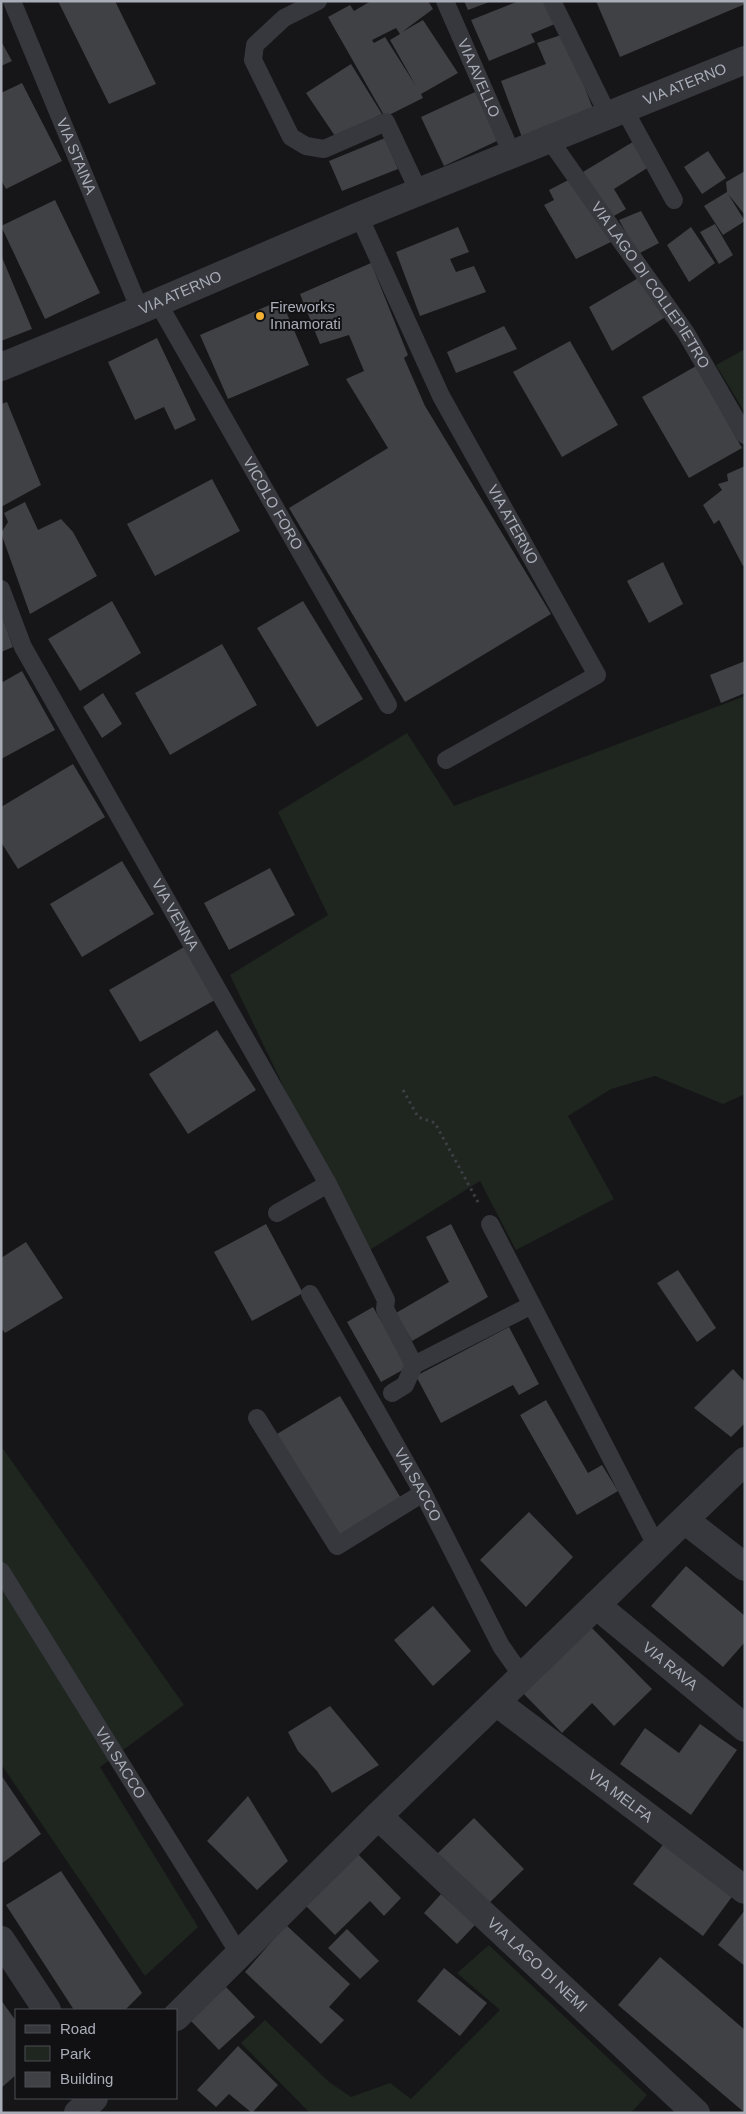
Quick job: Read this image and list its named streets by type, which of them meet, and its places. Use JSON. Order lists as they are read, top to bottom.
{
  "streets": {
    "street": [
      "VIA ATERNO",
      "VIA RAVA",
      "VIA MELFA",
      "VIA LAGO DI NEMI"
    ],
    "lane": [
      "VIA AVELLO",
      "VIA STAINA",
      "VIA LAGO DI COLLEPIETRO",
      "VICOLO FORO",
      "VIA VENNA",
      "VIA SACCO"
    ]
  },
  "crossings": [
    ["VIA AVELLO", "VIA ATERNO"],
    ["VIA ATERNO", "VIA STAINA"],
    ["VIA ATERNO", "VIA LAGO DI COLLEPIETRO"],
    ["VIA ATERNO", "VICOLO FORO"],
    ["VIA STAINA", "VICOLO FORO"]
  ],
  "places": ["Fireworks Innamorati"],
  "legend": ["Road", "Park", "Building"]
}
